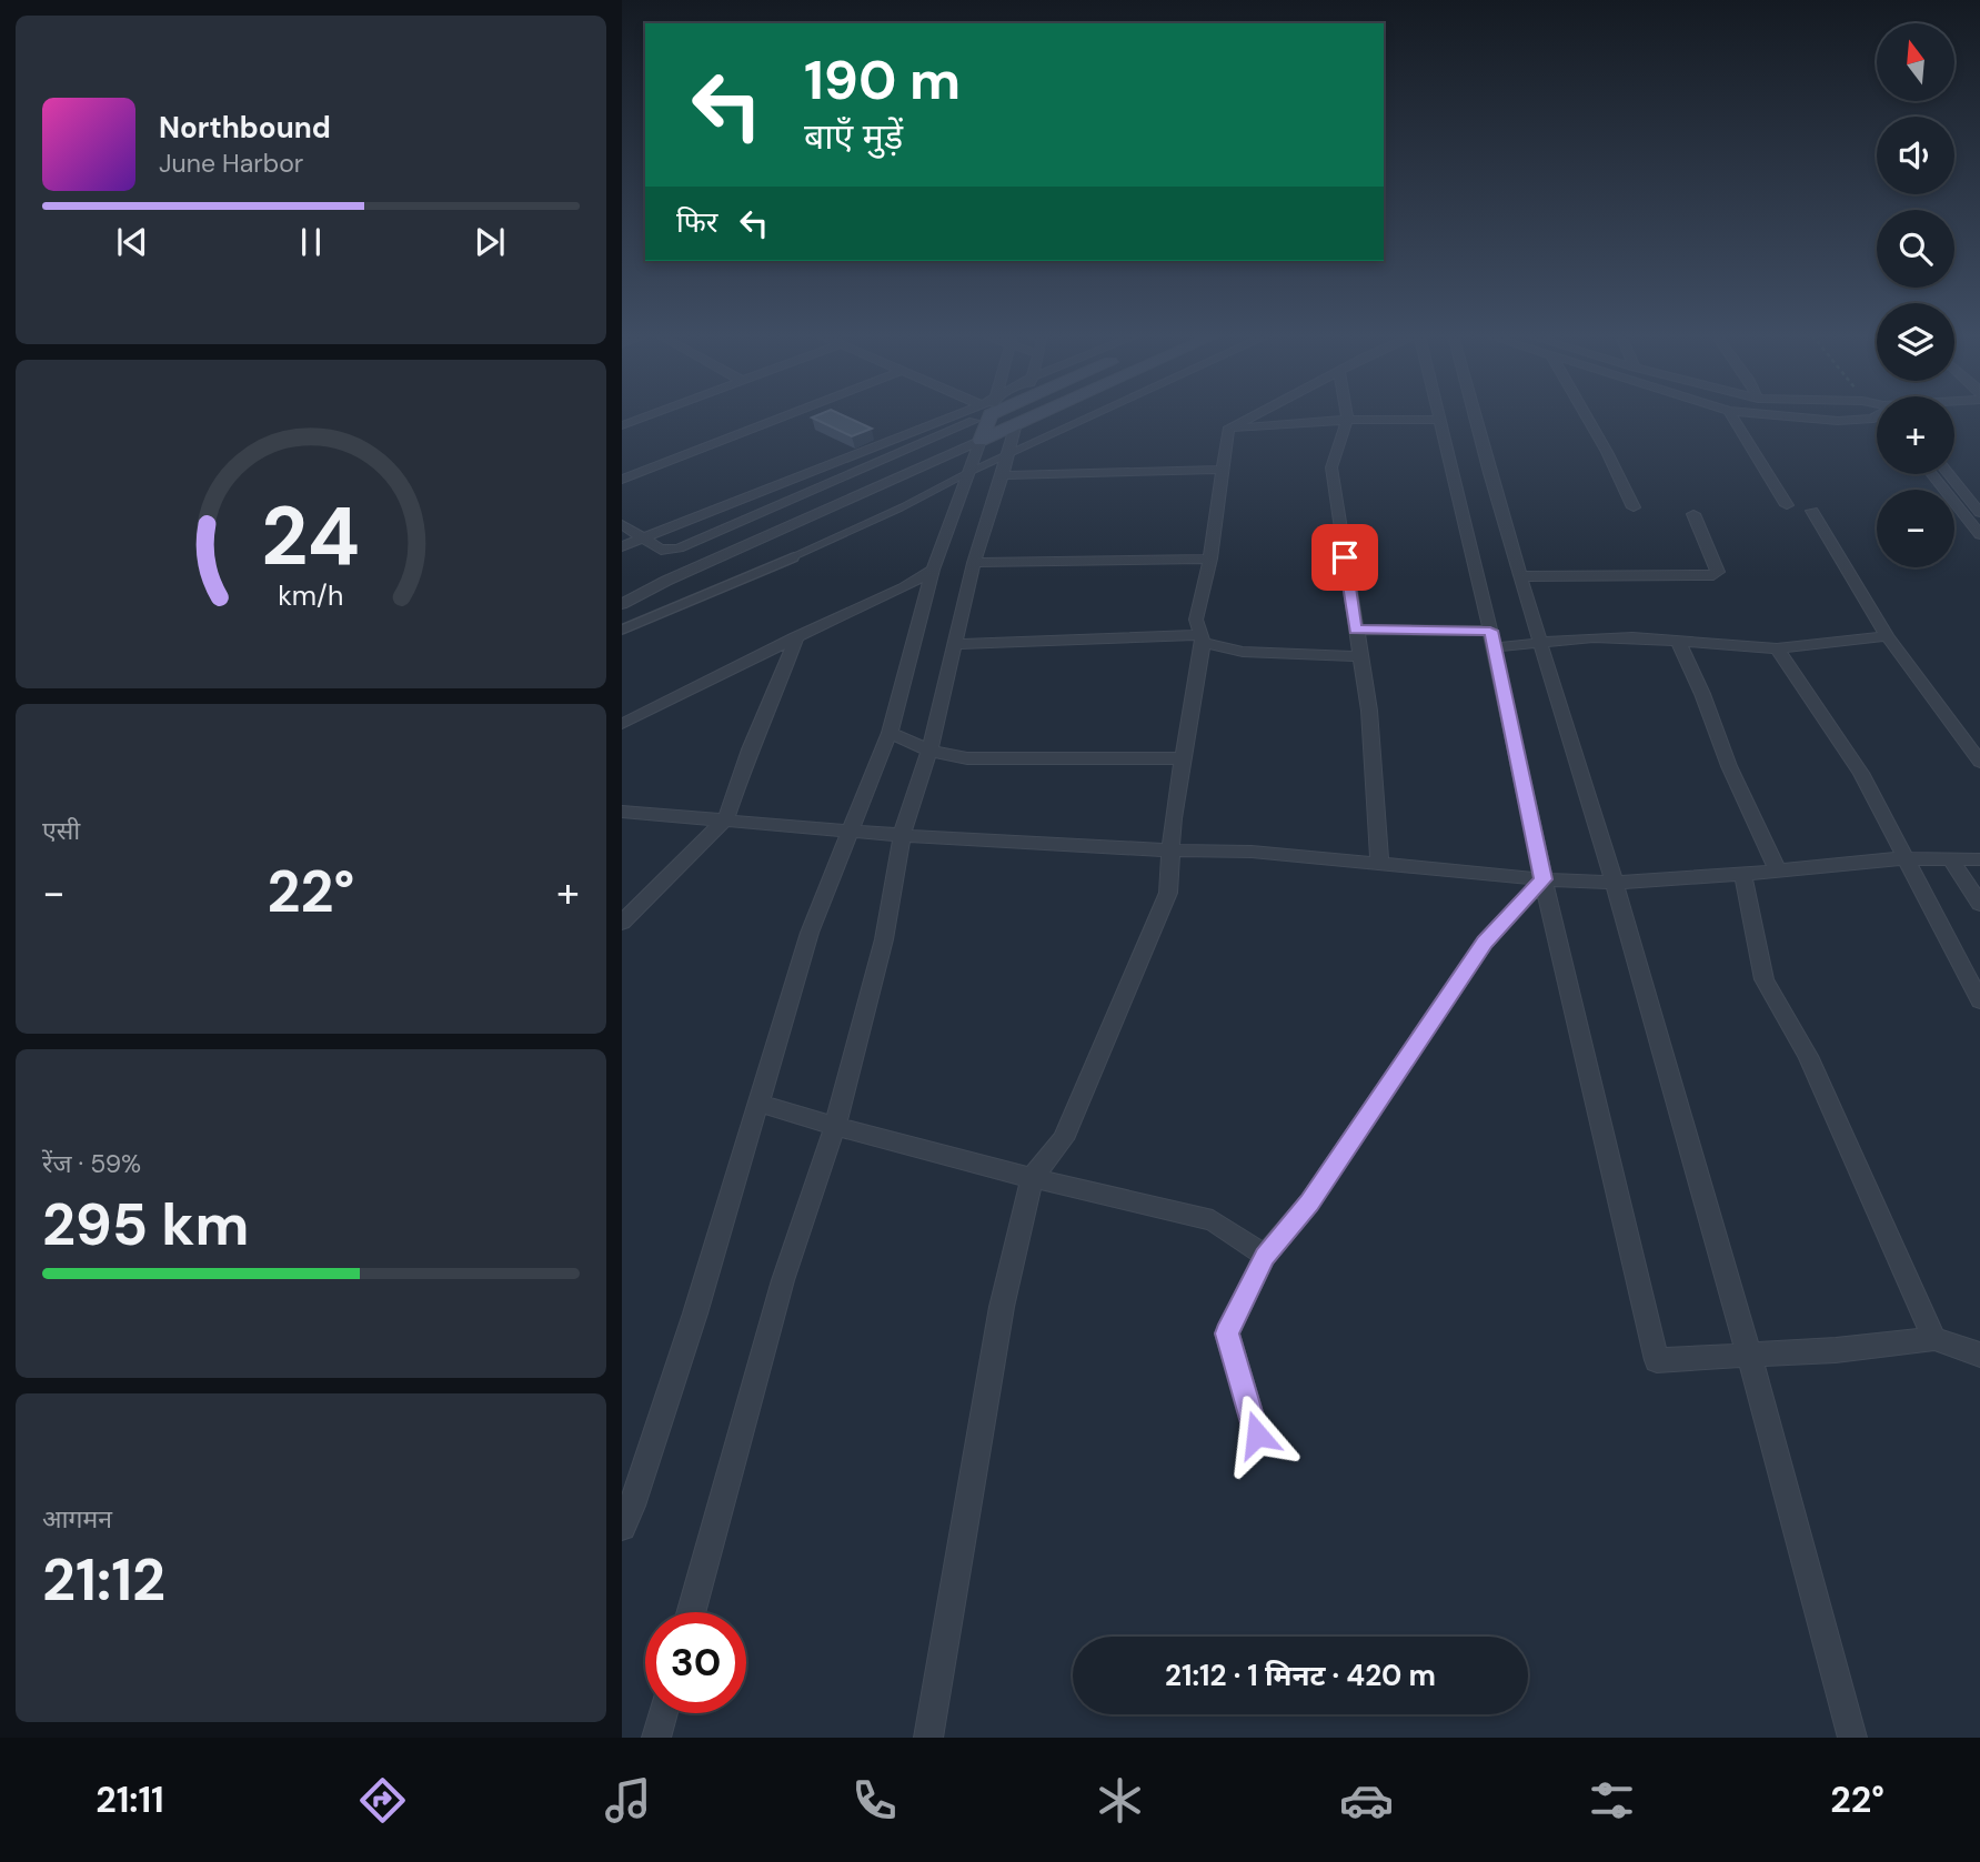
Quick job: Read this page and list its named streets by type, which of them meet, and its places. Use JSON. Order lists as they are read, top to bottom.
{
  "north": "top",
  "page": {
    "map_buttons": ["+", "−"],
    "turn": ["190 m", "बाएँ मुड़ें"],
    "song": ["Northbound", "June Harbor"],
    "then": "फिर",
    "tile": [
      "एसी",
      ["रेंज · 59%", "295 km"],
      ["आगमन", "21:12"]
    ],
    "heat": ["−", "22°", "+"],
    "limit": "30",
    "trip": "21:12 · 1 मिनट · 420 m",
    "tabs": ["21:11", "22°"],
    "gauge": ["24", "km/h"]
  }
}
